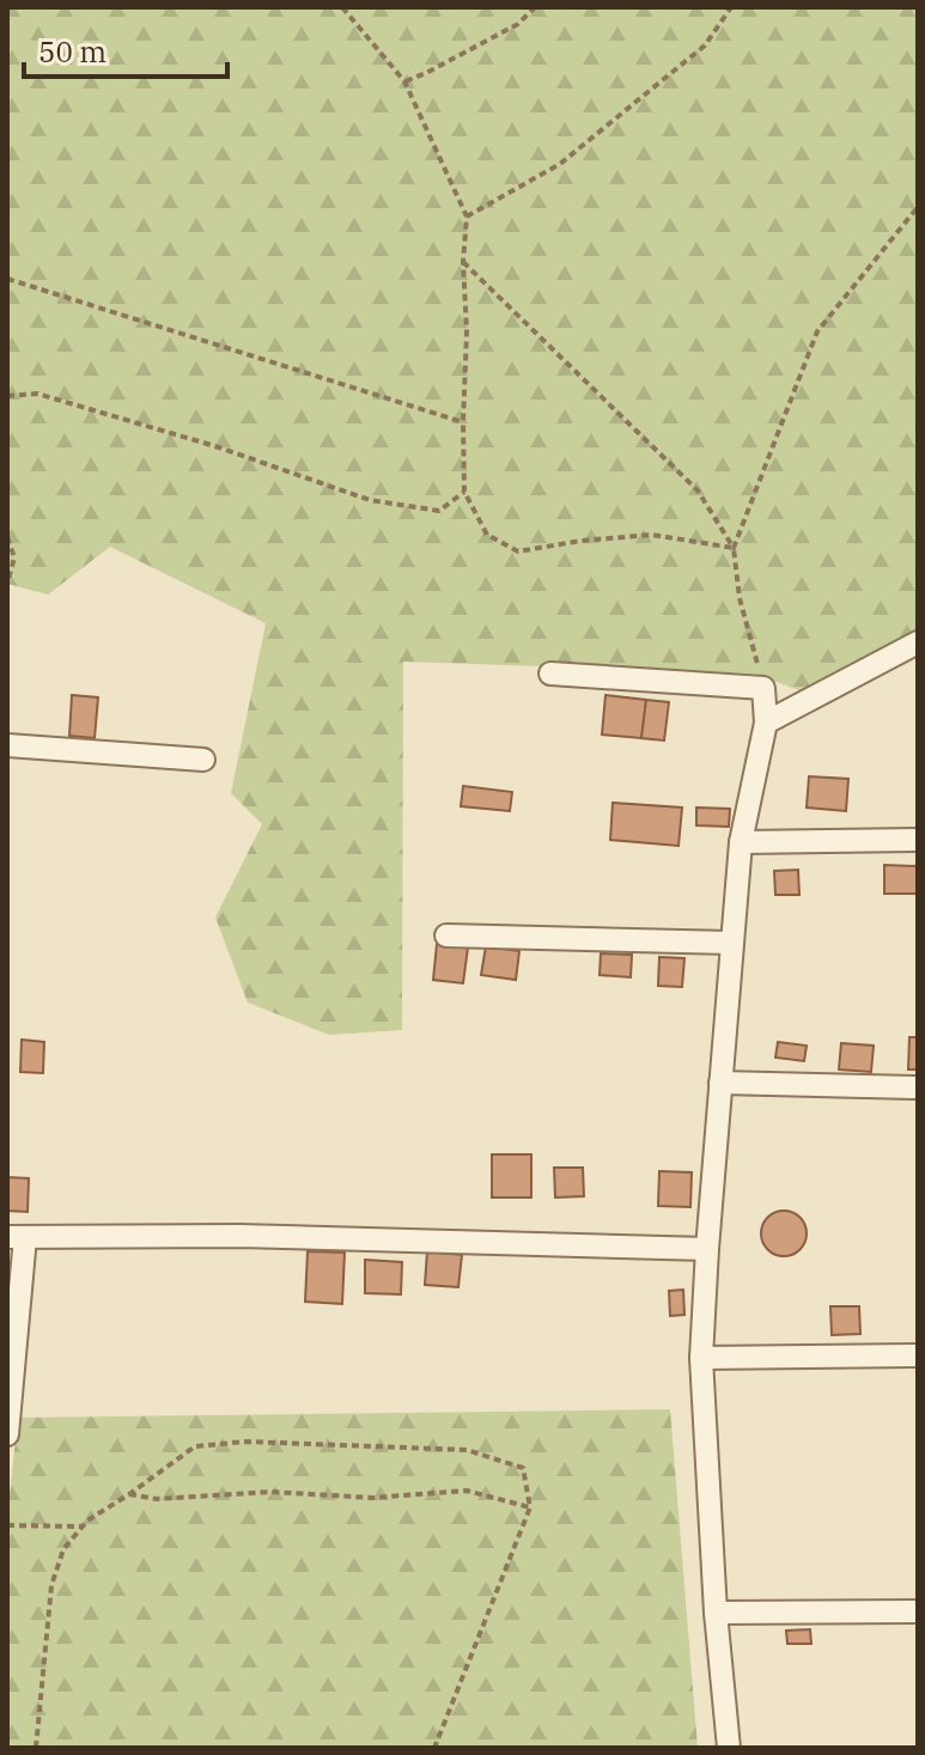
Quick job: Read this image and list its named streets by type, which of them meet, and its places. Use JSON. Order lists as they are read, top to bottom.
{
  "scale_bar": "50 m"
}
